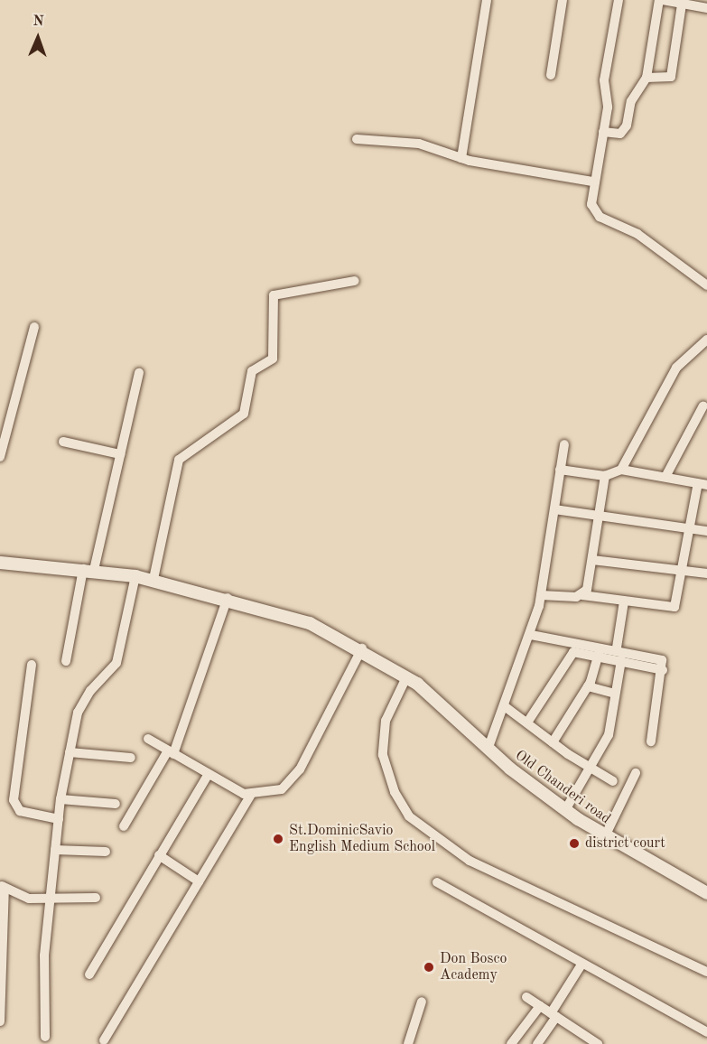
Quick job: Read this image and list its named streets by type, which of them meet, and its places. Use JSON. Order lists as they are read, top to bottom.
{
  "streets": {
    "street": ["Old Chanderi road"]
  },
  "places": ["St.DominicSavio English Medium School", "district court", "Don Bosco Academy"],
  "north": "top"
}
